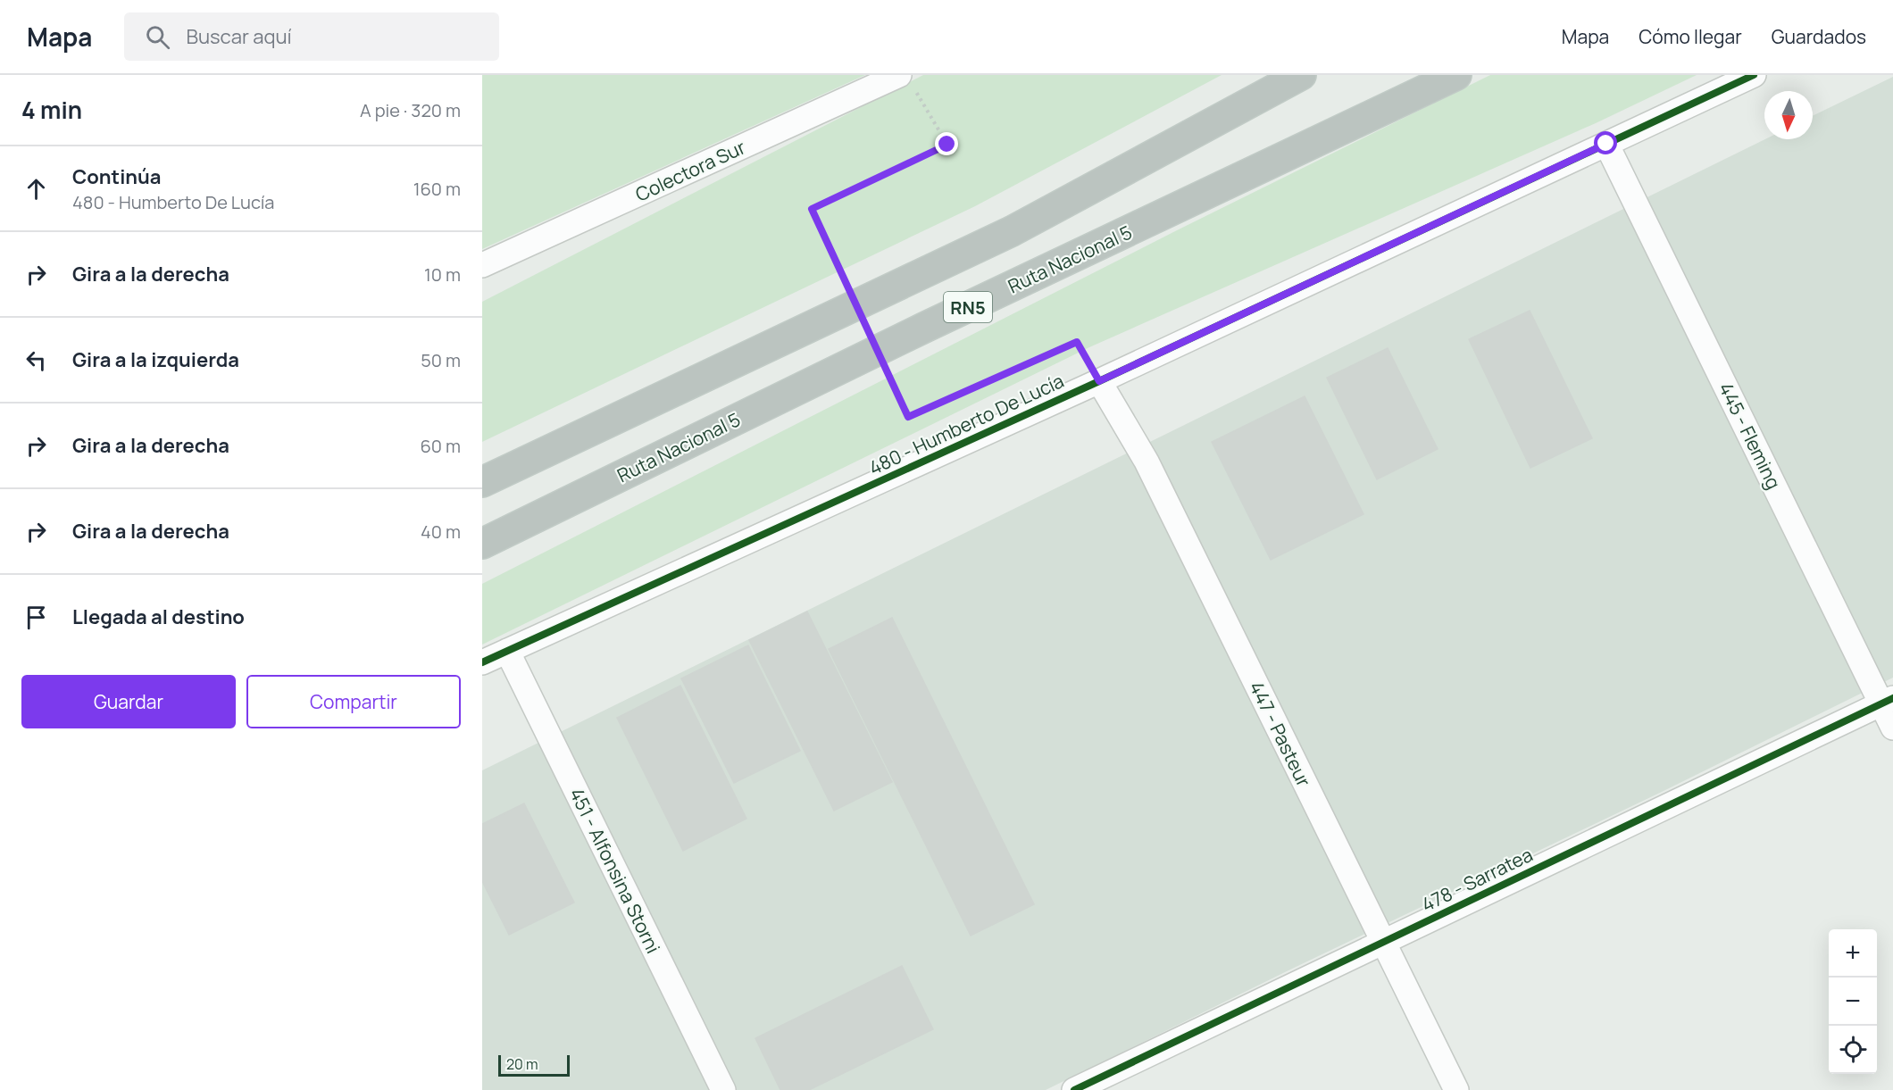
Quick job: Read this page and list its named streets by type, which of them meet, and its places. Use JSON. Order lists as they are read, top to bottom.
{
  "streets": {
    "highway": ["Ruta Nacional 5", "RN5"],
    "street": [
      "Colectora Sur",
      "480 - Humberto De Lucía",
      "445 - Fleming",
      "447 - Pasteur",
      "451 - Alfonsina Storni",
      "478 - Sarratea"
    ]
  },
  "crossings": [
    ["480 - Humberto De Lucía", "445 - Fleming"],
    ["480 - Humberto De Lucía", "447 - Pasteur"],
    ["480 - Humberto De Lucía", "451 - Alfonsina Storni"],
    ["445 - Fleming", "478 - Sarratea"],
    ["447 - Pasteur", "478 - Sarratea"]
  ],
  "scale_bar": "20 m",
  "north": "bottom",
  "page": {
    "header": "Mapa",
    "search": "Buscar aquí",
    "nav": ["Mapa", "Cómo llegar", "Guardados"],
    "heading": ["4 min", "A pie · 320 m"],
    "list": [
      ["Continúa", "480 - Humberto De Lucía", "160 m"],
      ["Gira a la derecha", "10 m"],
      ["Gira a la izquierda", "50 m"],
      ["Gira a la derecha", "60 m"],
      ["Gira a la derecha", "40 m"],
      "Llegada al destino"
    ],
    "buttons": ["Guardar", "Compartir"],
    "map_buttons": ["+", "−"],
    "scale": "20 m"
  }
}
